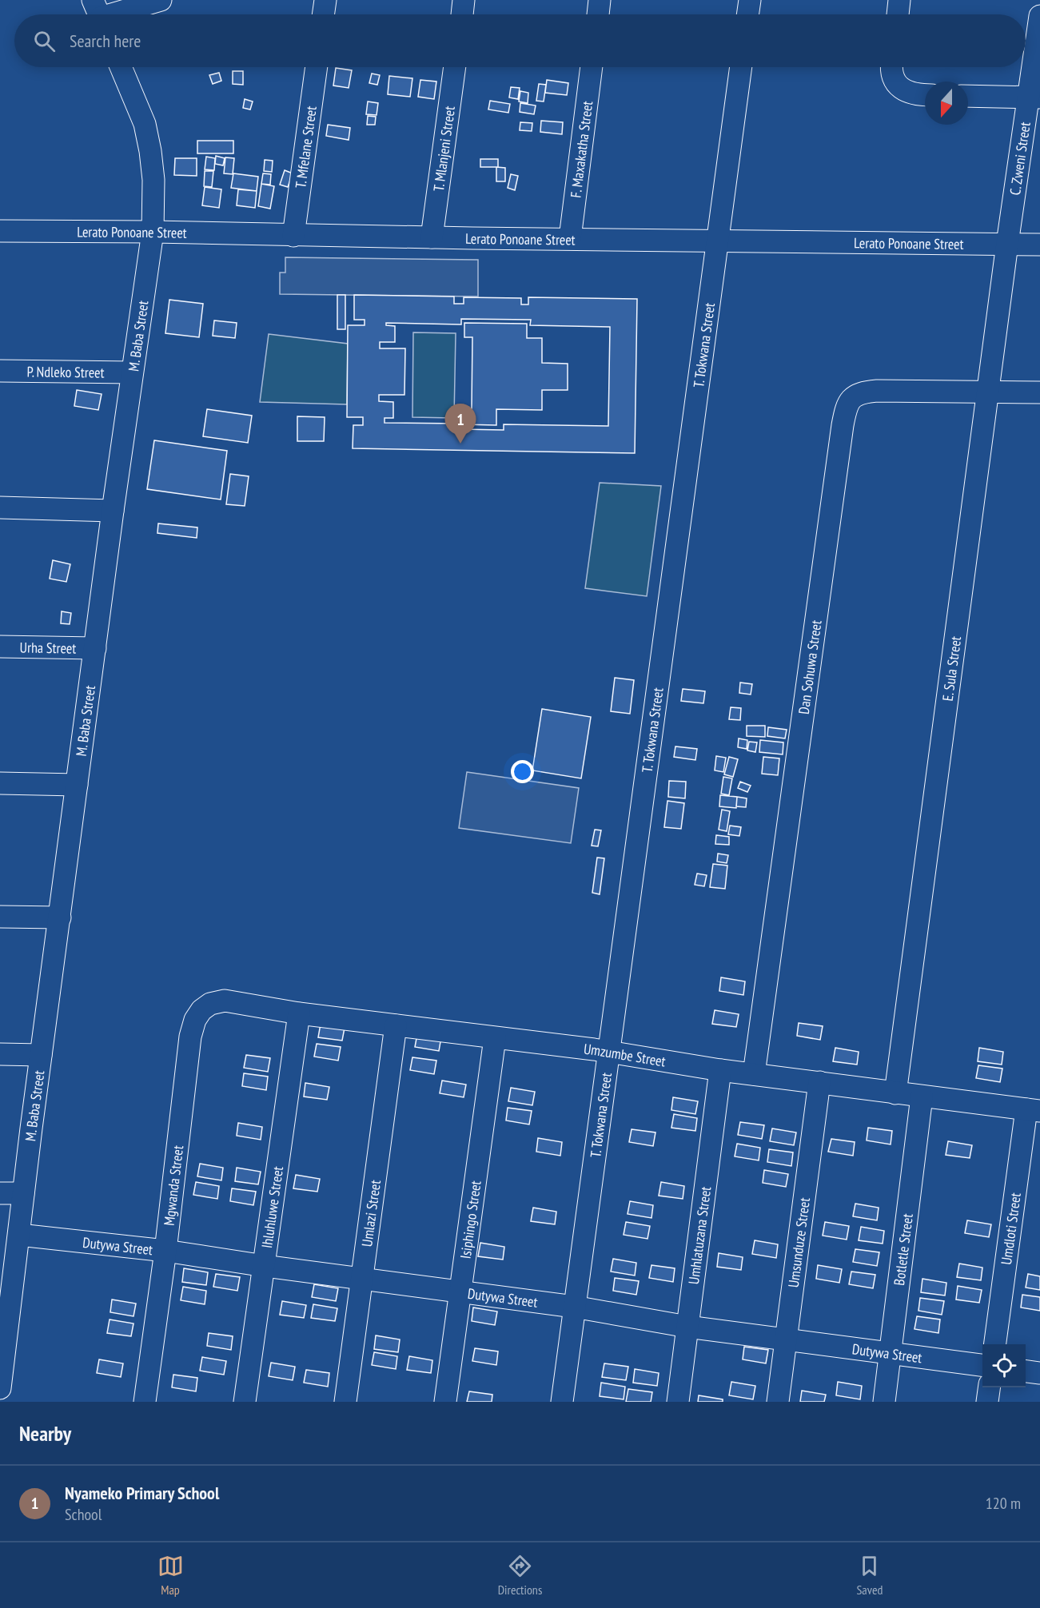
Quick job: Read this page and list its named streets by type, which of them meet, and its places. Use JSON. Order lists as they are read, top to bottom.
{
  "streets": {
    "street": [
      "T. Mfelane Street",
      "T. Mlanjeni Street",
      "F. Maxakatha Street",
      "C. Zweni Street",
      "Lerato Ponoane Street",
      "M. Baba Street",
      "T. Tokwana Street",
      "P. Ndleko Street",
      "Urha Street",
      "Dan Sohuwa Street",
      "E. Sula Street",
      "Umzumbe Street",
      "Mgwanda Street",
      "Ihluhluwe Street",
      "Umlazi Street",
      "Isiphingo Street",
      "Umdloti Street",
      "Umhlatuzana Street",
      "Umsunduze Street",
      "Dutywa Street",
      "Botletle Street"
    ]
  },
  "crossings": [
    ["T. Mfelane Street", "Lerato Ponoane Street"],
    ["T. Mlanjeni Street", "Lerato Ponoane Street"],
    ["F. Maxakatha Street", "Lerato Ponoane Street"],
    ["C. Zweni Street", "Lerato Ponoane Street"],
    ["C. Zweni Street", "E. Sula Street"],
    ["Lerato Ponoane Street", "M. Baba Street"],
    ["Lerato Ponoane Street", "T. Tokwana Street"],
    ["Lerato Ponoane Street", "E. Sula Street"],
    ["M. Baba Street", "P. Ndleko Street"],
    ["M. Baba Street", "Urha Street"],
    ["M. Baba Street", "Dutywa Street"],
    ["T. Tokwana Street", "Umzumbe Street"],
    ["T. Tokwana Street", "Dutywa Street"],
    ["Dan Sohuwa Street", "E. Sula Street"],
    ["Dan Sohuwa Street", "Umzumbe Street"],
    ["E. Sula Street", "Umzumbe Street"],
    ["Umzumbe Street", "Mgwanda Street"],
    ["Umzumbe Street", "Ihluhluwe Street"],
    ["Umzumbe Street", "Umlazi Street"],
    ["Umzumbe Street", "Isiphingo Street"],
    ["Umzumbe Street", "Umdloti Street"],
    ["Umzumbe Street", "Umhlatuzana Street"],
    ["Umzumbe Street", "Umsunduze Street"],
    ["Umzumbe Street", "Botletle Street"],
    ["Mgwanda Street", "Dutywa Street"],
    ["Ihluhluwe Street", "Dutywa Street"],
    ["Umlazi Street", "Dutywa Street"],
    ["Isiphingo Street", "Dutywa Street"],
    ["Umhlatuzana Street", "Dutywa Street"],
    ["Umsunduze Street", "Dutywa Street"],
    ["Dutywa Street", "Botletle Street"]
  ],
  "north": "bottom",
  "page": {
    "search": "Search here",
    "pins": "1",
    "heading": "Nearby",
    "list": [
      {
        "mark": "1",
        "name": "Nyameko Primary School",
        "note": "School",
        "value": "120 m"
      }
    ],
    "nav": ["Map", "Directions", "Saved"]
  }
}
